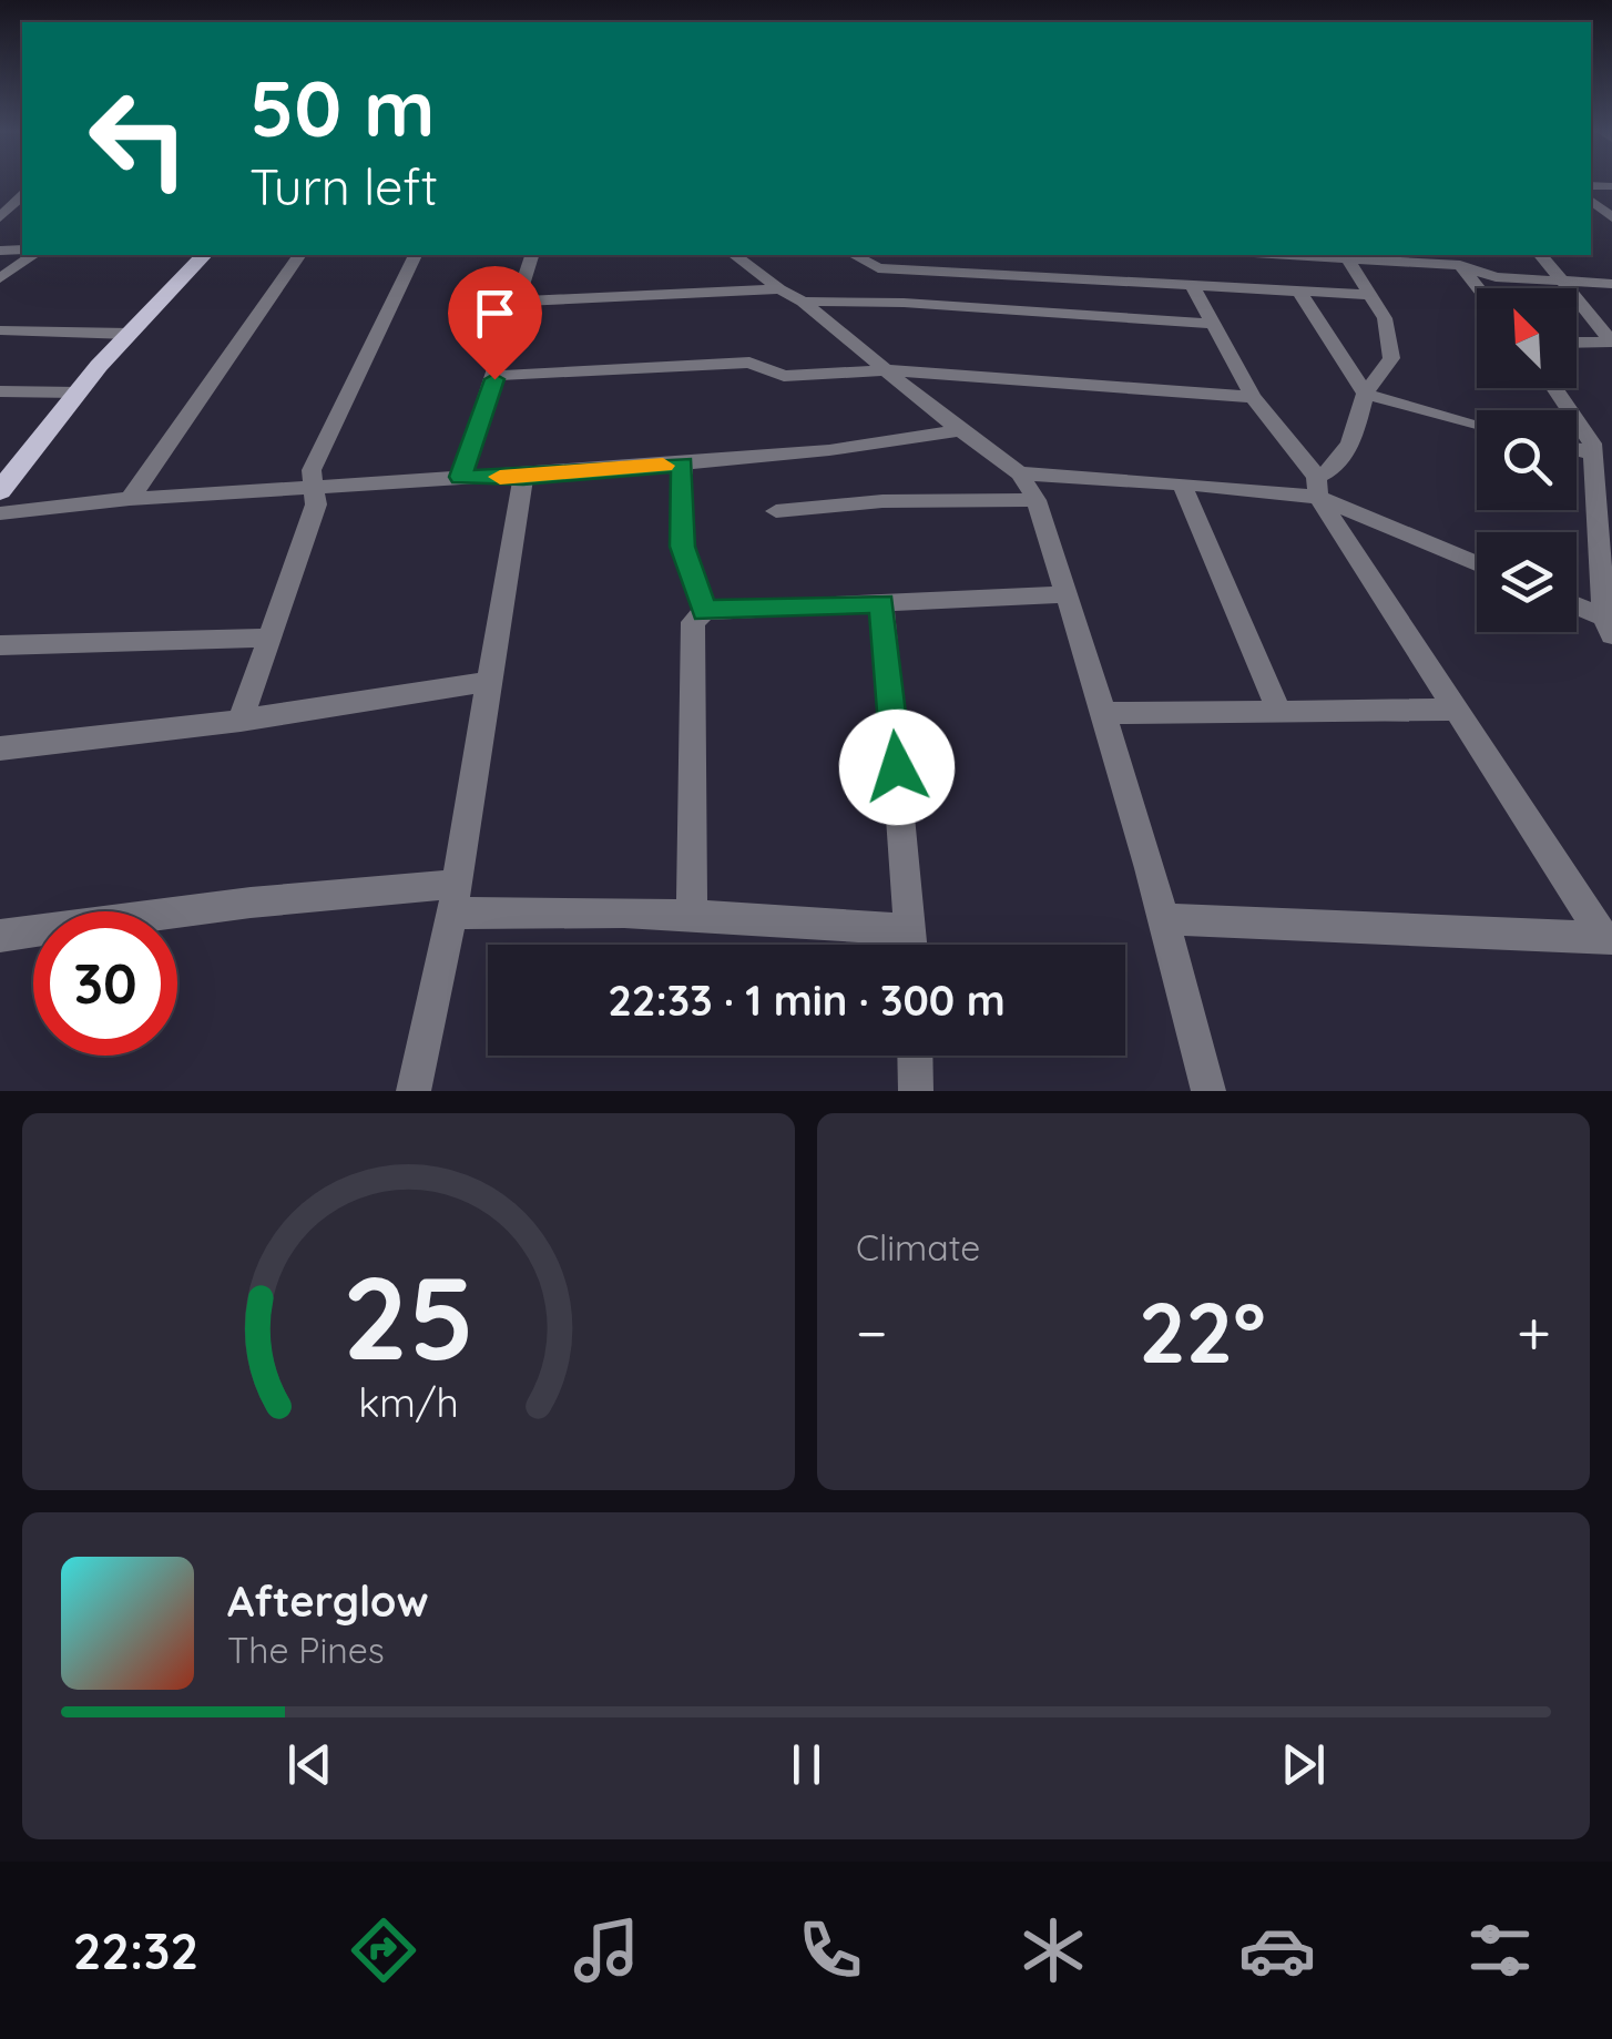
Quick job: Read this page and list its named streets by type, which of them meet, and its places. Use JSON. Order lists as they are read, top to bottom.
{
  "north": "top left",
  "page": {
    "turn": ["50 m", "Turn left"],
    "limit": "30",
    "trip": "22:33 · 1 min · 300 m",
    "tile": "Climate",
    "heat": ["−", "22°", "+"],
    "song": ["Afterglow", "The Pines"],
    "tabs": "22:32",
    "gauge": ["25", "km/h"]
  }
}
